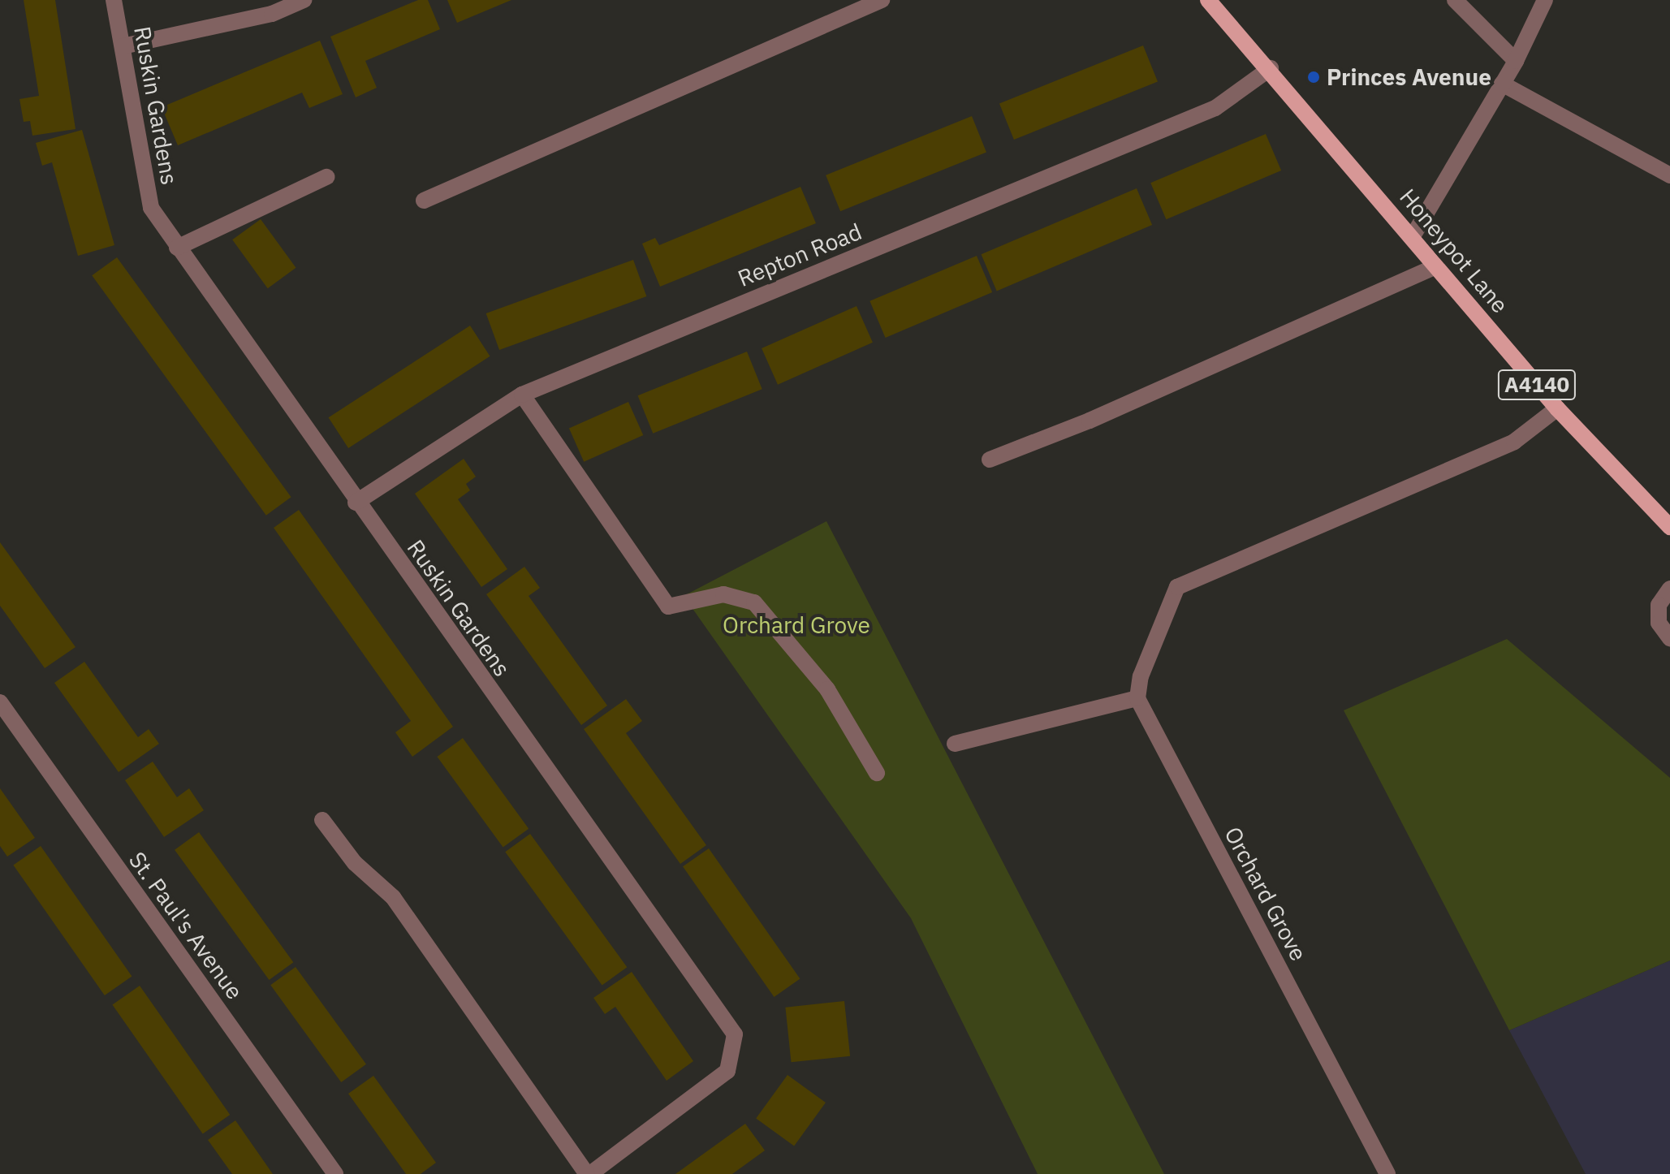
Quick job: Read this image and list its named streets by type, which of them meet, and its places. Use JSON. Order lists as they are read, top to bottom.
{
  "streets": {
    "main road": ["Honeypot Lane", "A4140"],
    "street": [
      "Ruskin Gardens",
      "Repton Road",
      "Orchard Grove",
      "St. Paul's Avenue"
    ]
  },
  "crossings": [
    ["Ruskin Gardens", "Repton Road"],
    ["Honeypot Lane", "Repton Road"]
  ],
  "parks": ["Orchard Grove"],
  "places": ["Princes Avenue"]
}
